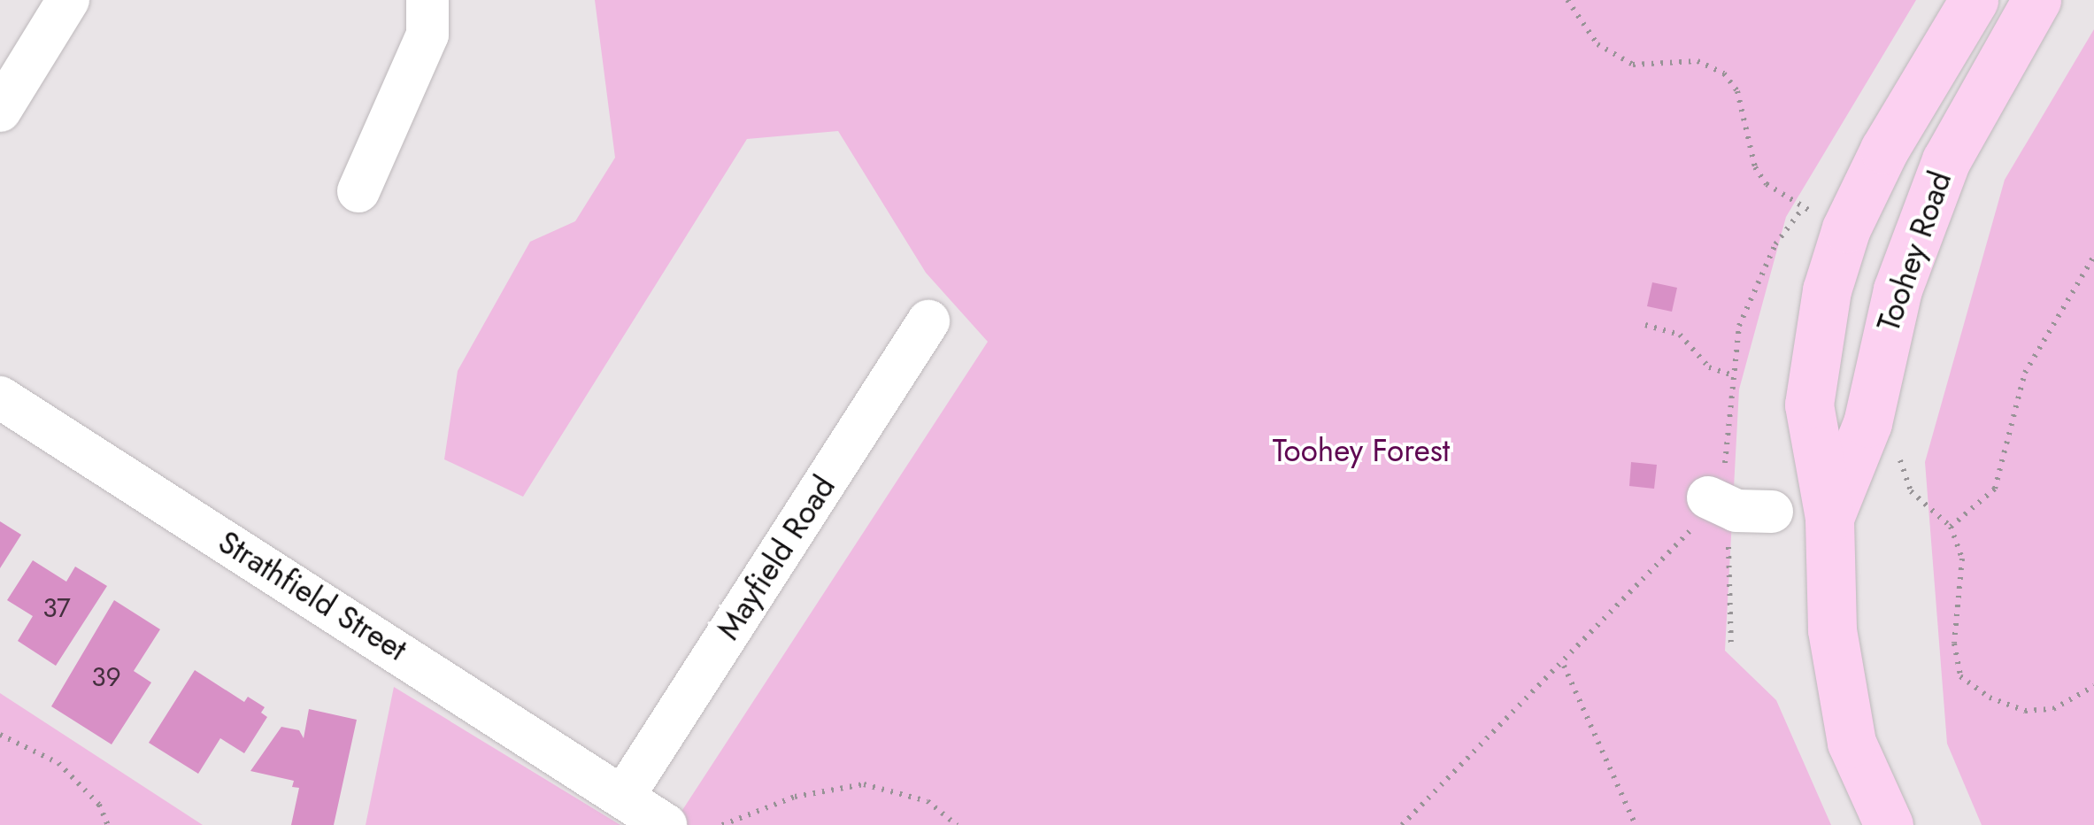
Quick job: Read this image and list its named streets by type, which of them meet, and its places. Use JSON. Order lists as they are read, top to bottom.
{
  "streets": {
    "main road": ["Toohey Road"],
    "street": ["Mayfield Road", "Strathfield Street"]
  },
  "crossings": [
    ["Mayfield Road", "Strathfield Street"]
  ],
  "parks": ["Toohey Forest"],
  "house_numbers": ["37", "39"]
}
